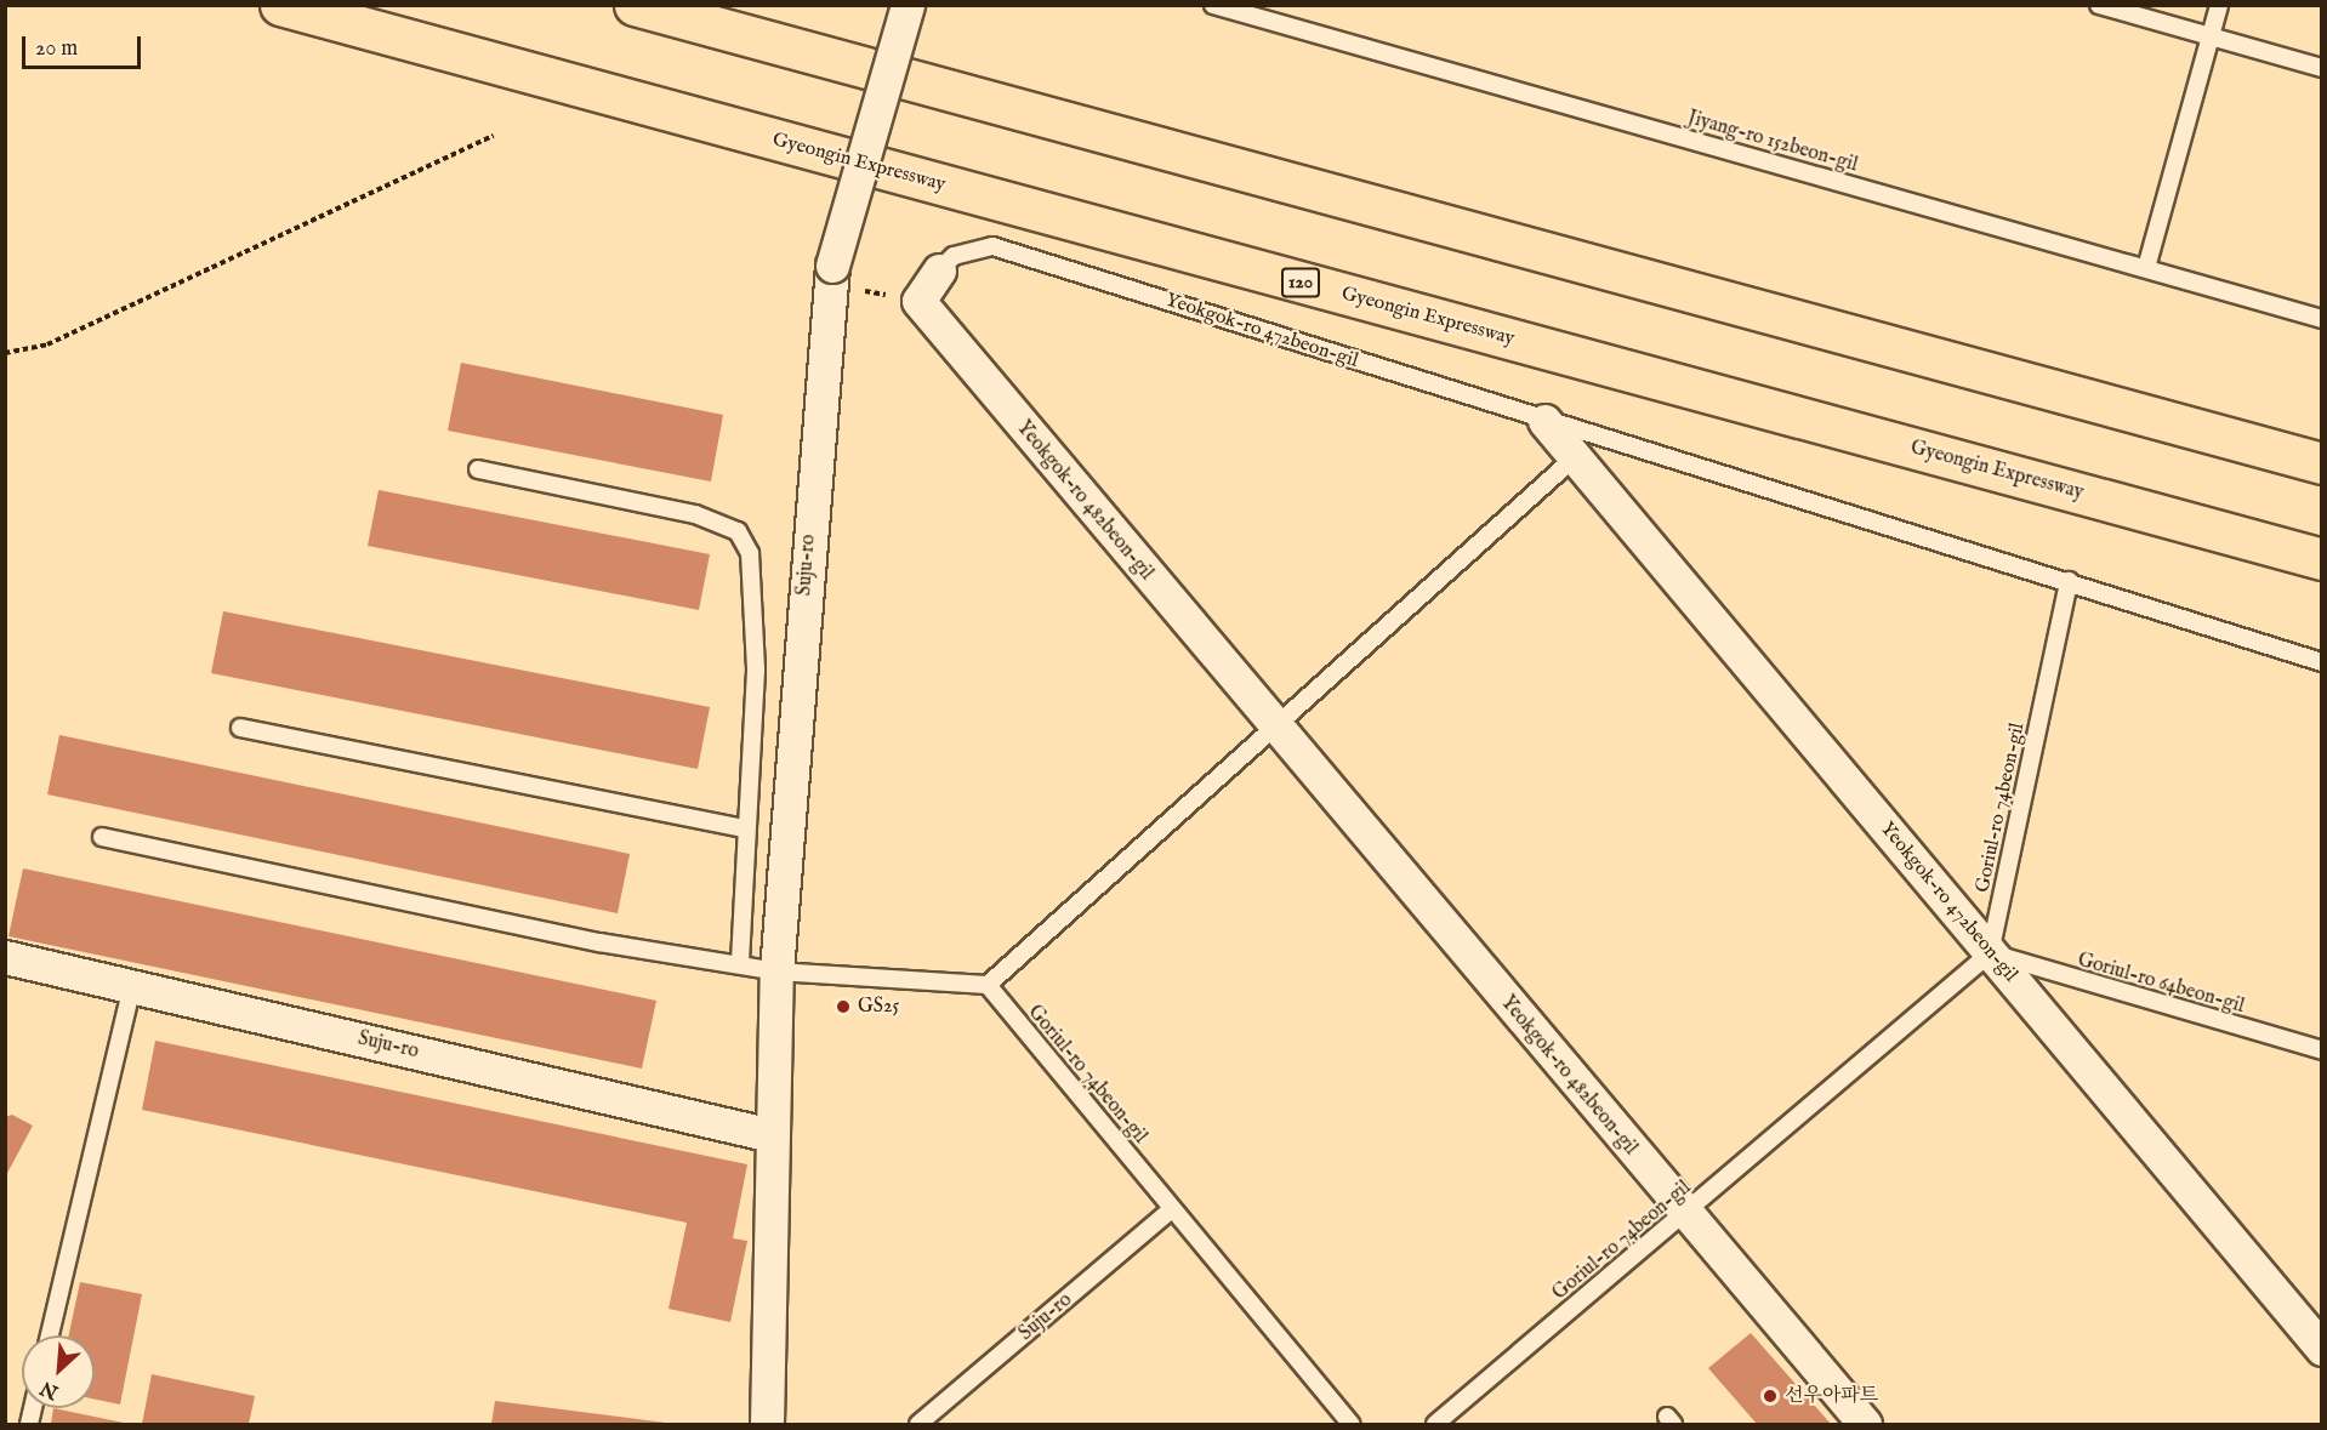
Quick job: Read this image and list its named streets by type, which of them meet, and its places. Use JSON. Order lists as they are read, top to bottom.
{
  "streets": {
    "highway": ["Gyeongin Expressway", "120"],
    "street": ["Yeokgok-ro 472beon-gil", "Yeokgok-ro 482beon-gil", "Suju-ro"],
    "lane": ["Jiyang-ro 152beon-gil", "Goriul-ro 74beon-gil", "Goriul-ro 64beon-gil"]
  },
  "crossings": [
    ["Yeokgok-ro 472beon-gil", "Goriul-ro 74beon-gil"],
    ["Yeokgok-ro 472beon-gil", "Goriul-ro 64beon-gil"],
    ["Yeokgok-ro 482beon-gil", "Goriul-ro 74beon-gil"],
    ["Suju-ro", "Goriul-ro 74beon-gil"],
    ["Goriul-ro 74beon-gil", "Goriul-ro 64beon-gil"]
  ],
  "places": ["GS25", "선우아파트"],
  "scale_bar": "20 m",
  "north": "bottom left"
}
